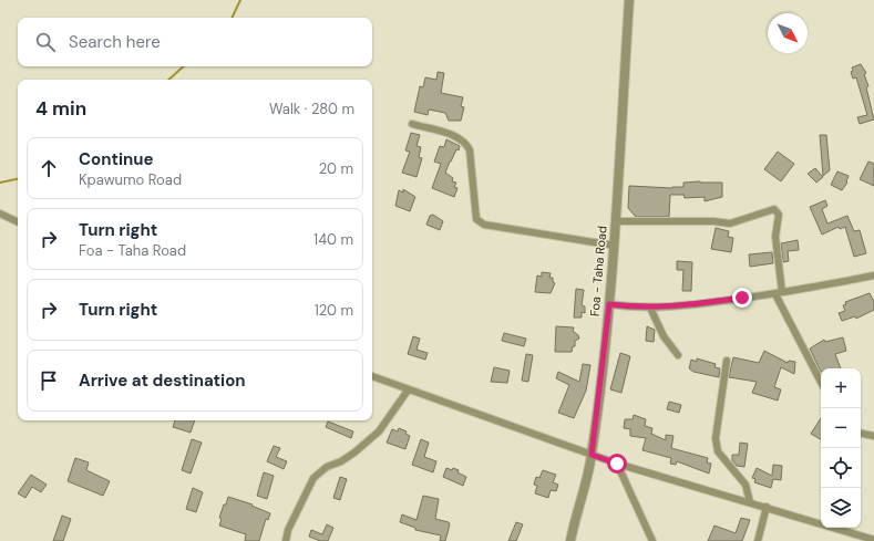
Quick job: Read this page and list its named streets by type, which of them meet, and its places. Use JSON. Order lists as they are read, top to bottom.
{
  "streets": {
    "street": ["Foa - Taha Road"]
  },
  "north": "bottom right",
  "page": {
    "search": "Search here",
    "heading": ["4 min", "Walk · 280 m"],
    "list": [
      ["Continue", "Kpawumo Road", "20 m"],
      ["Turn right", "Foa - Taha Road", "140 m"],
      ["Turn right", "120 m"],
      "Arrive at destination"
    ],
    "map_buttons": ["+", "−"]
  }
}
